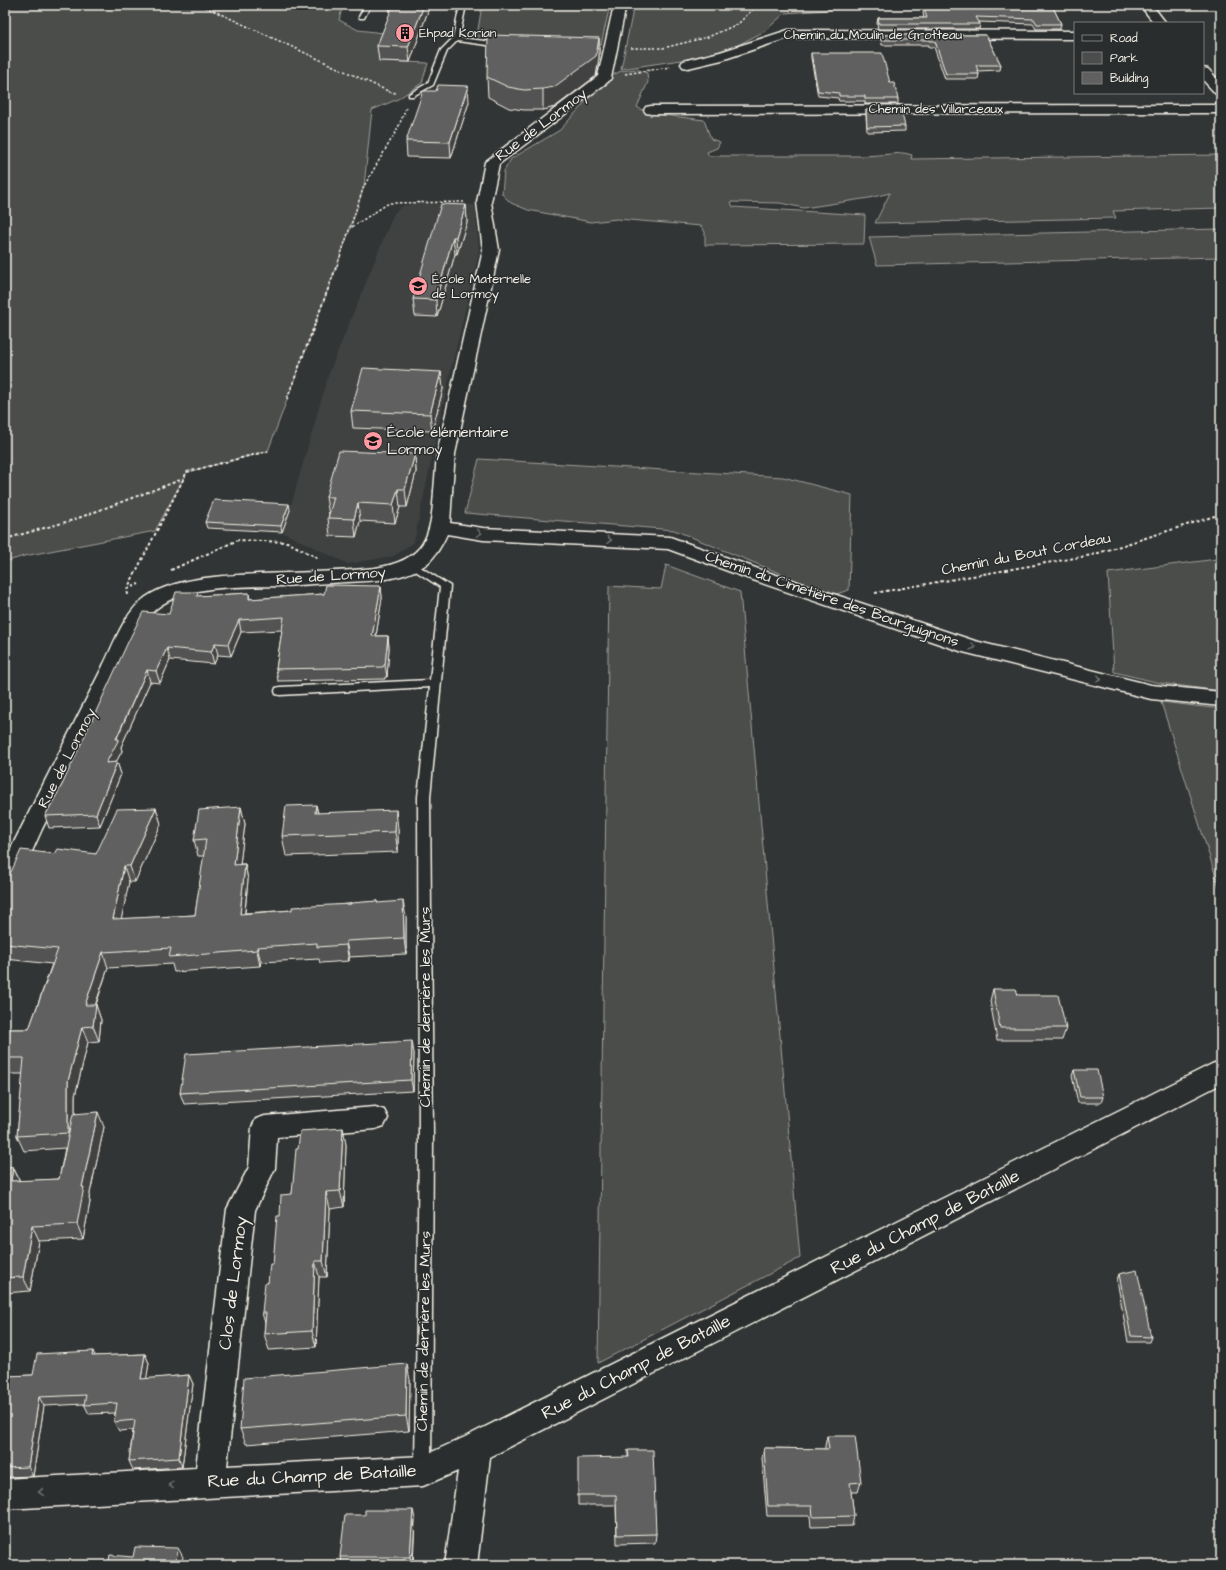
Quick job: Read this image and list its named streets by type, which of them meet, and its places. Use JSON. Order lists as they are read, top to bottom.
{
  "streets": {
    "street": [
      "Chemin du Moulin de Grotteau",
      "Chemin des Villarceaux",
      "Rue de Lormoy",
      "Chemin du Cimetière des Bourguignons",
      "Rue du Champ de Bataille",
      "Clos de Lormoy"
    ],
    "lane": ["Chemin de derrière les Murs"],
    "path": ["Chemin du Bout Cordeau"]
  },
  "crossings": [
    ["Rue de Lormoy", "Chemin du Cimetière des Bourguignons"],
    ["Rue de Lormoy", "Chemin de derrière les Murs"],
    ["Chemin du Bout Cordeau", "Chemin du Cimetière des Bourguignons"],
    ["Chemin de derrière les Murs", "Rue du Champ de Bataille"],
    ["Rue du Champ de Bataille", "Clos de Lormoy"]
  ],
  "one_way": ["Chemin du Cimetière des Bourguignons"],
  "places": {
    "building": ["Ehpad Korian"],
    "school or university": ["École Maternelle de Lormoy", "École élémentaire Lormoy"]
  },
  "legend": ["Road", "Park", "Building"]
}
